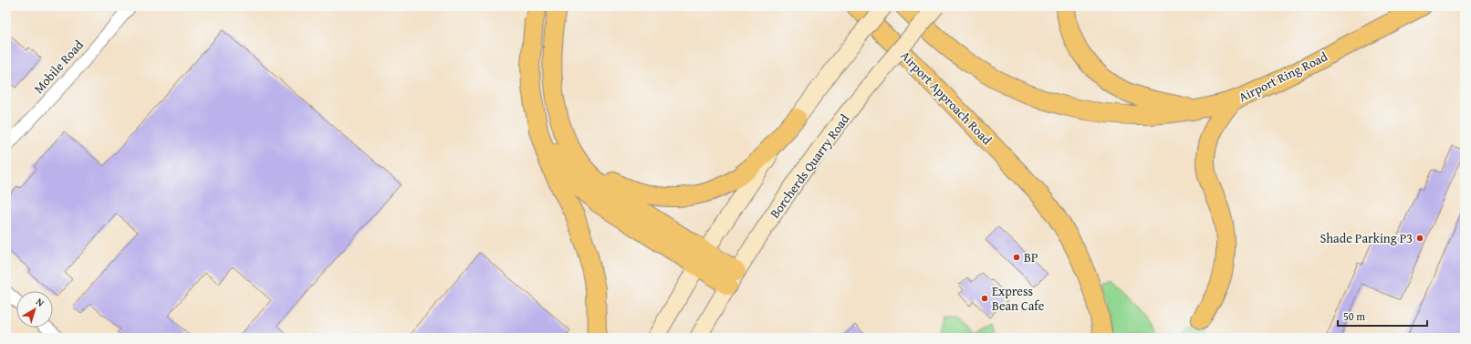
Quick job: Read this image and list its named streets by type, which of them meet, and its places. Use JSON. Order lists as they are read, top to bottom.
{
  "streets": {
    "main road": ["Airport Ring Road", "Airport Approach Road", "Borcherds Quarry Road"],
    "street": ["Mobile Road"]
  },
  "places": ["Shade Parking P3", "BP", "Express Bean Cafe"],
  "scale_bar": "50 m",
  "north": "top right"
}
